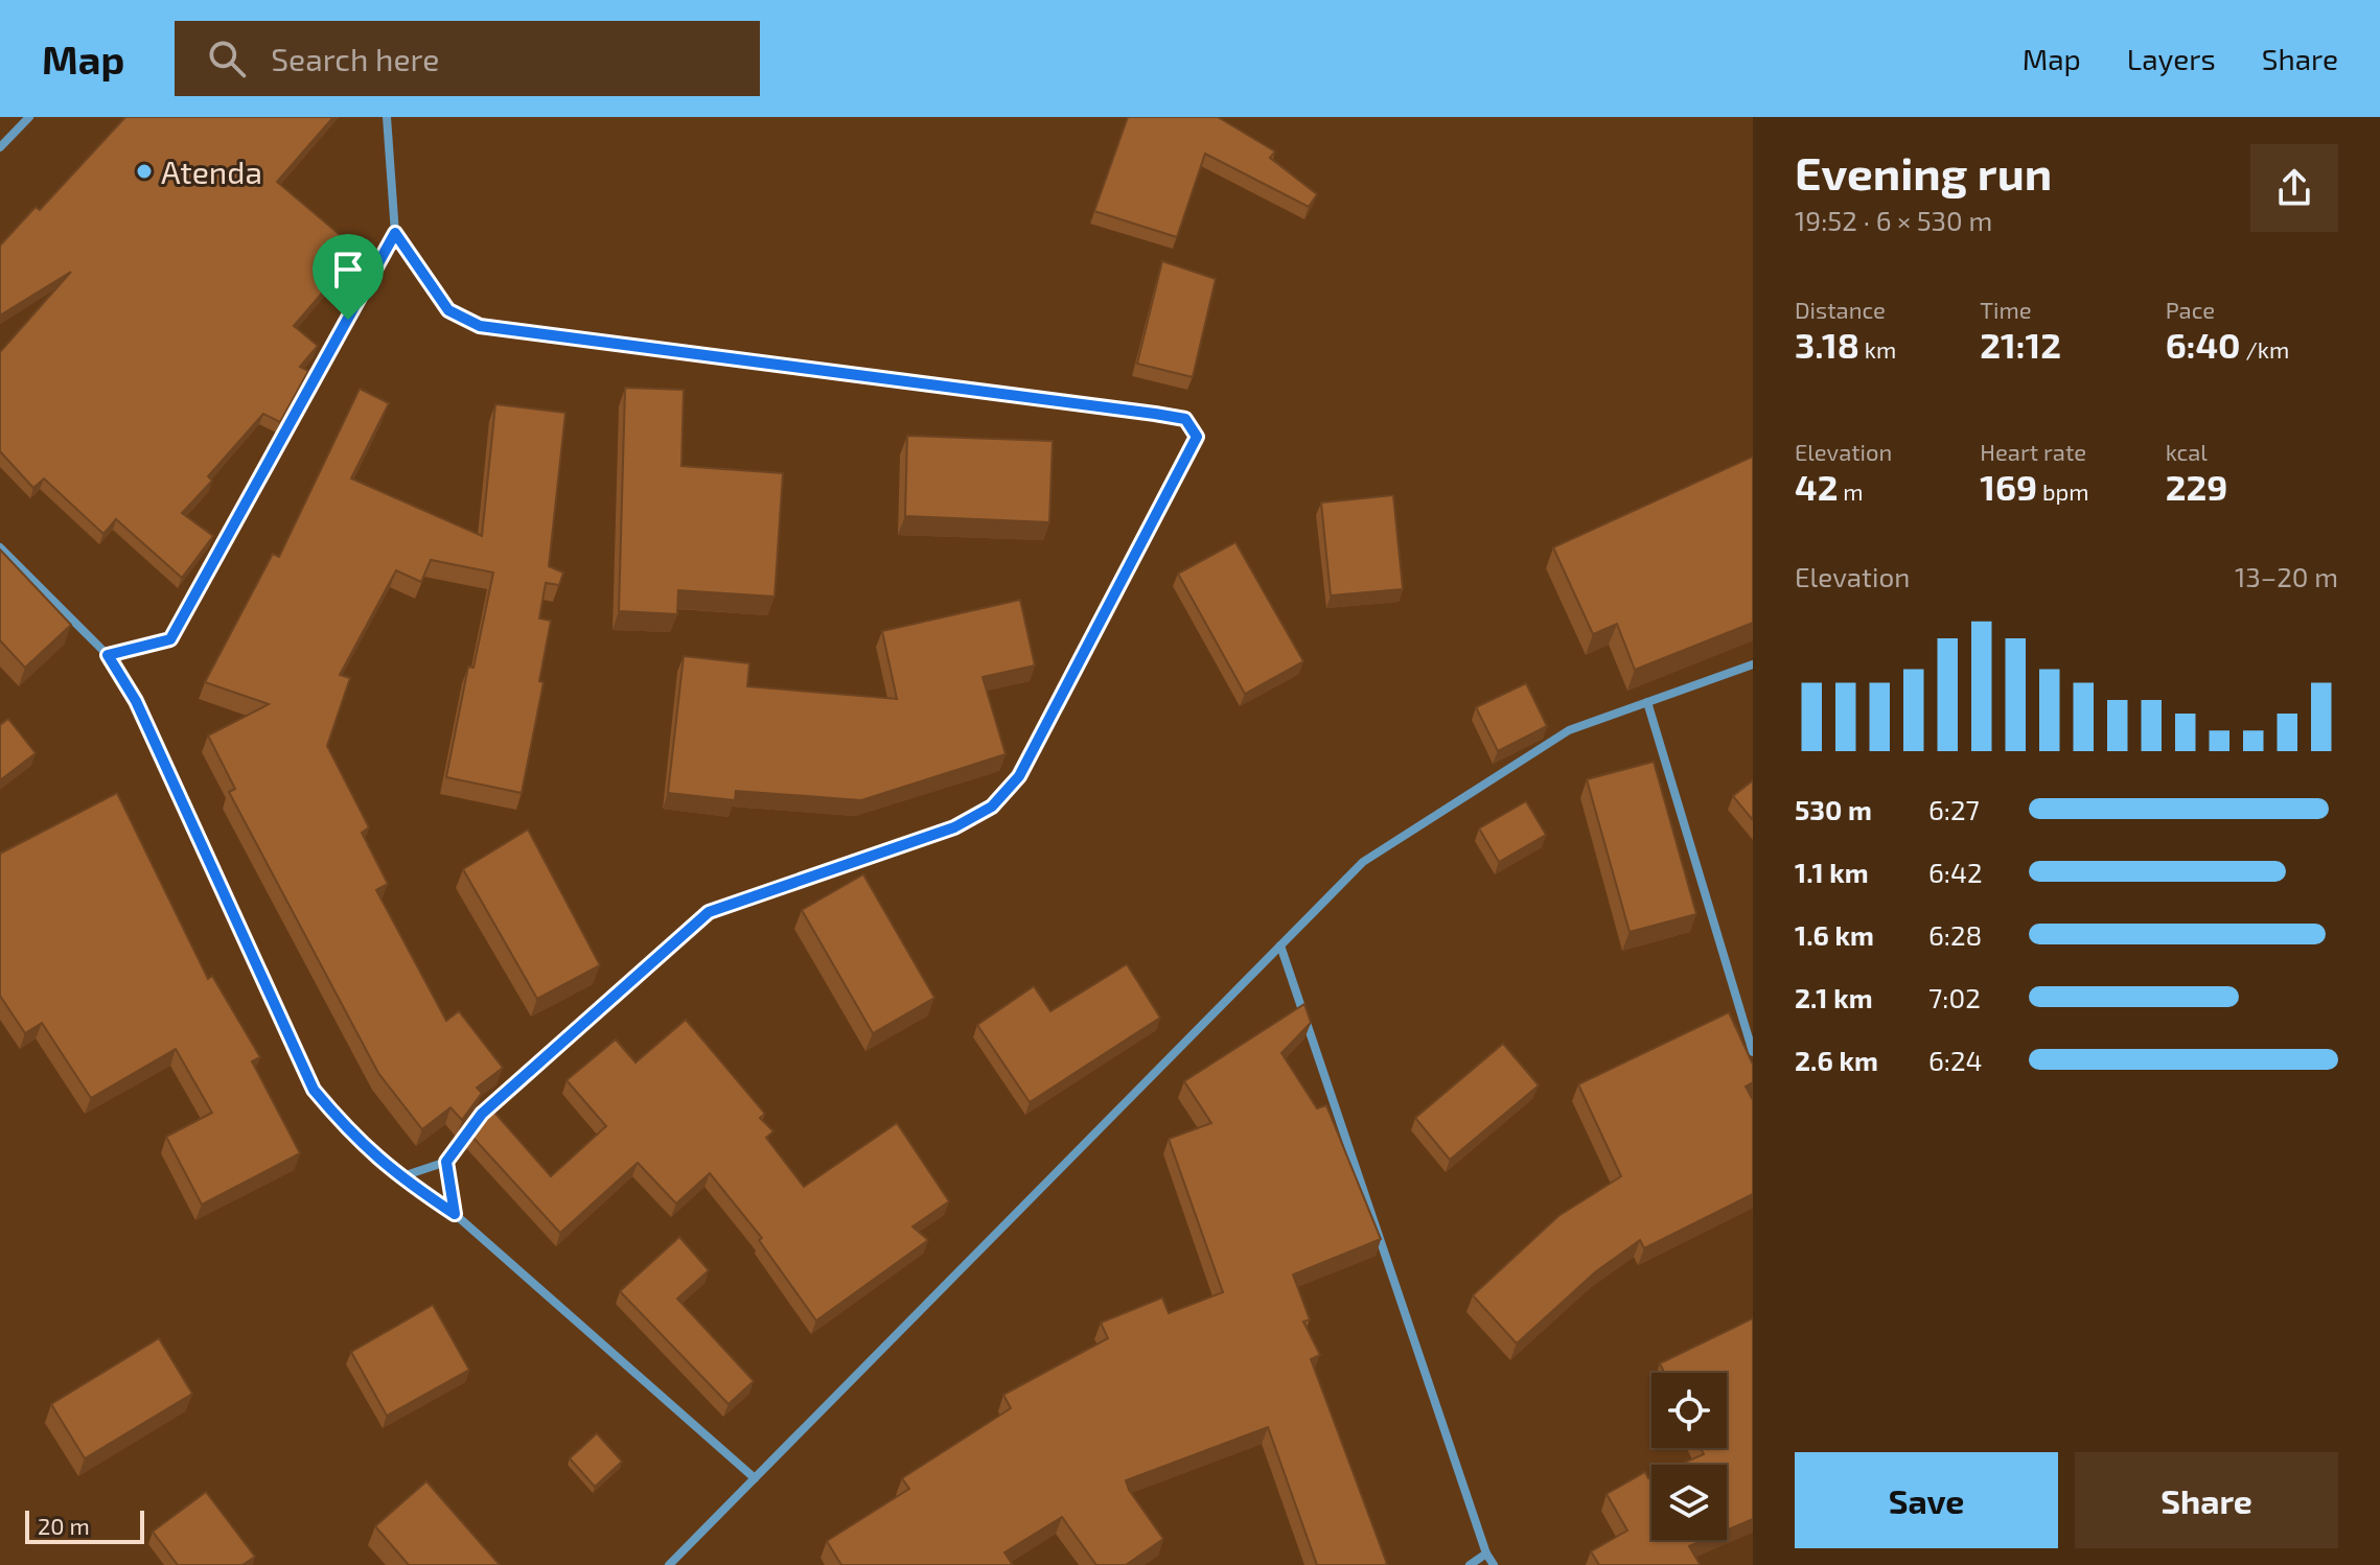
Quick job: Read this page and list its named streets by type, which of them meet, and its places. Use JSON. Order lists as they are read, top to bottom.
{
  "places": ["Atenda"],
  "scale_bar": "20 m",
  "page": {
    "header": "Map",
    "search": "Search here",
    "nav": ["Map", "Layers", "Share"],
    "heading": ["Evening run", "19:52 · 6 × 530 m"],
    "stats": [
      ["Distance", "3.18 km"],
      ["Time", "21:12"],
      ["Pace", "6:40 /km"],
      ["Elevation", "42 m"],
      ["Heart rate", "169 bpm"],
      ["kcal", "229"]
    ],
    "chart": ["Elevation", "13–20 m"],
    "list": [
      {
        "name": "530 m",
        "note": "6:27"
      },
      {
        "name": "1.1 km",
        "note": "6:42"
      },
      {
        "name": "1.6 km",
        "note": "6:28"
      },
      {
        "name": "2.1 km",
        "note": "7:02"
      },
      {
        "name": "2.6 km",
        "note": "6:24"
      }
    ],
    "buttons": ["Save", "Share"],
    "scale": "20 m"
  }
}
